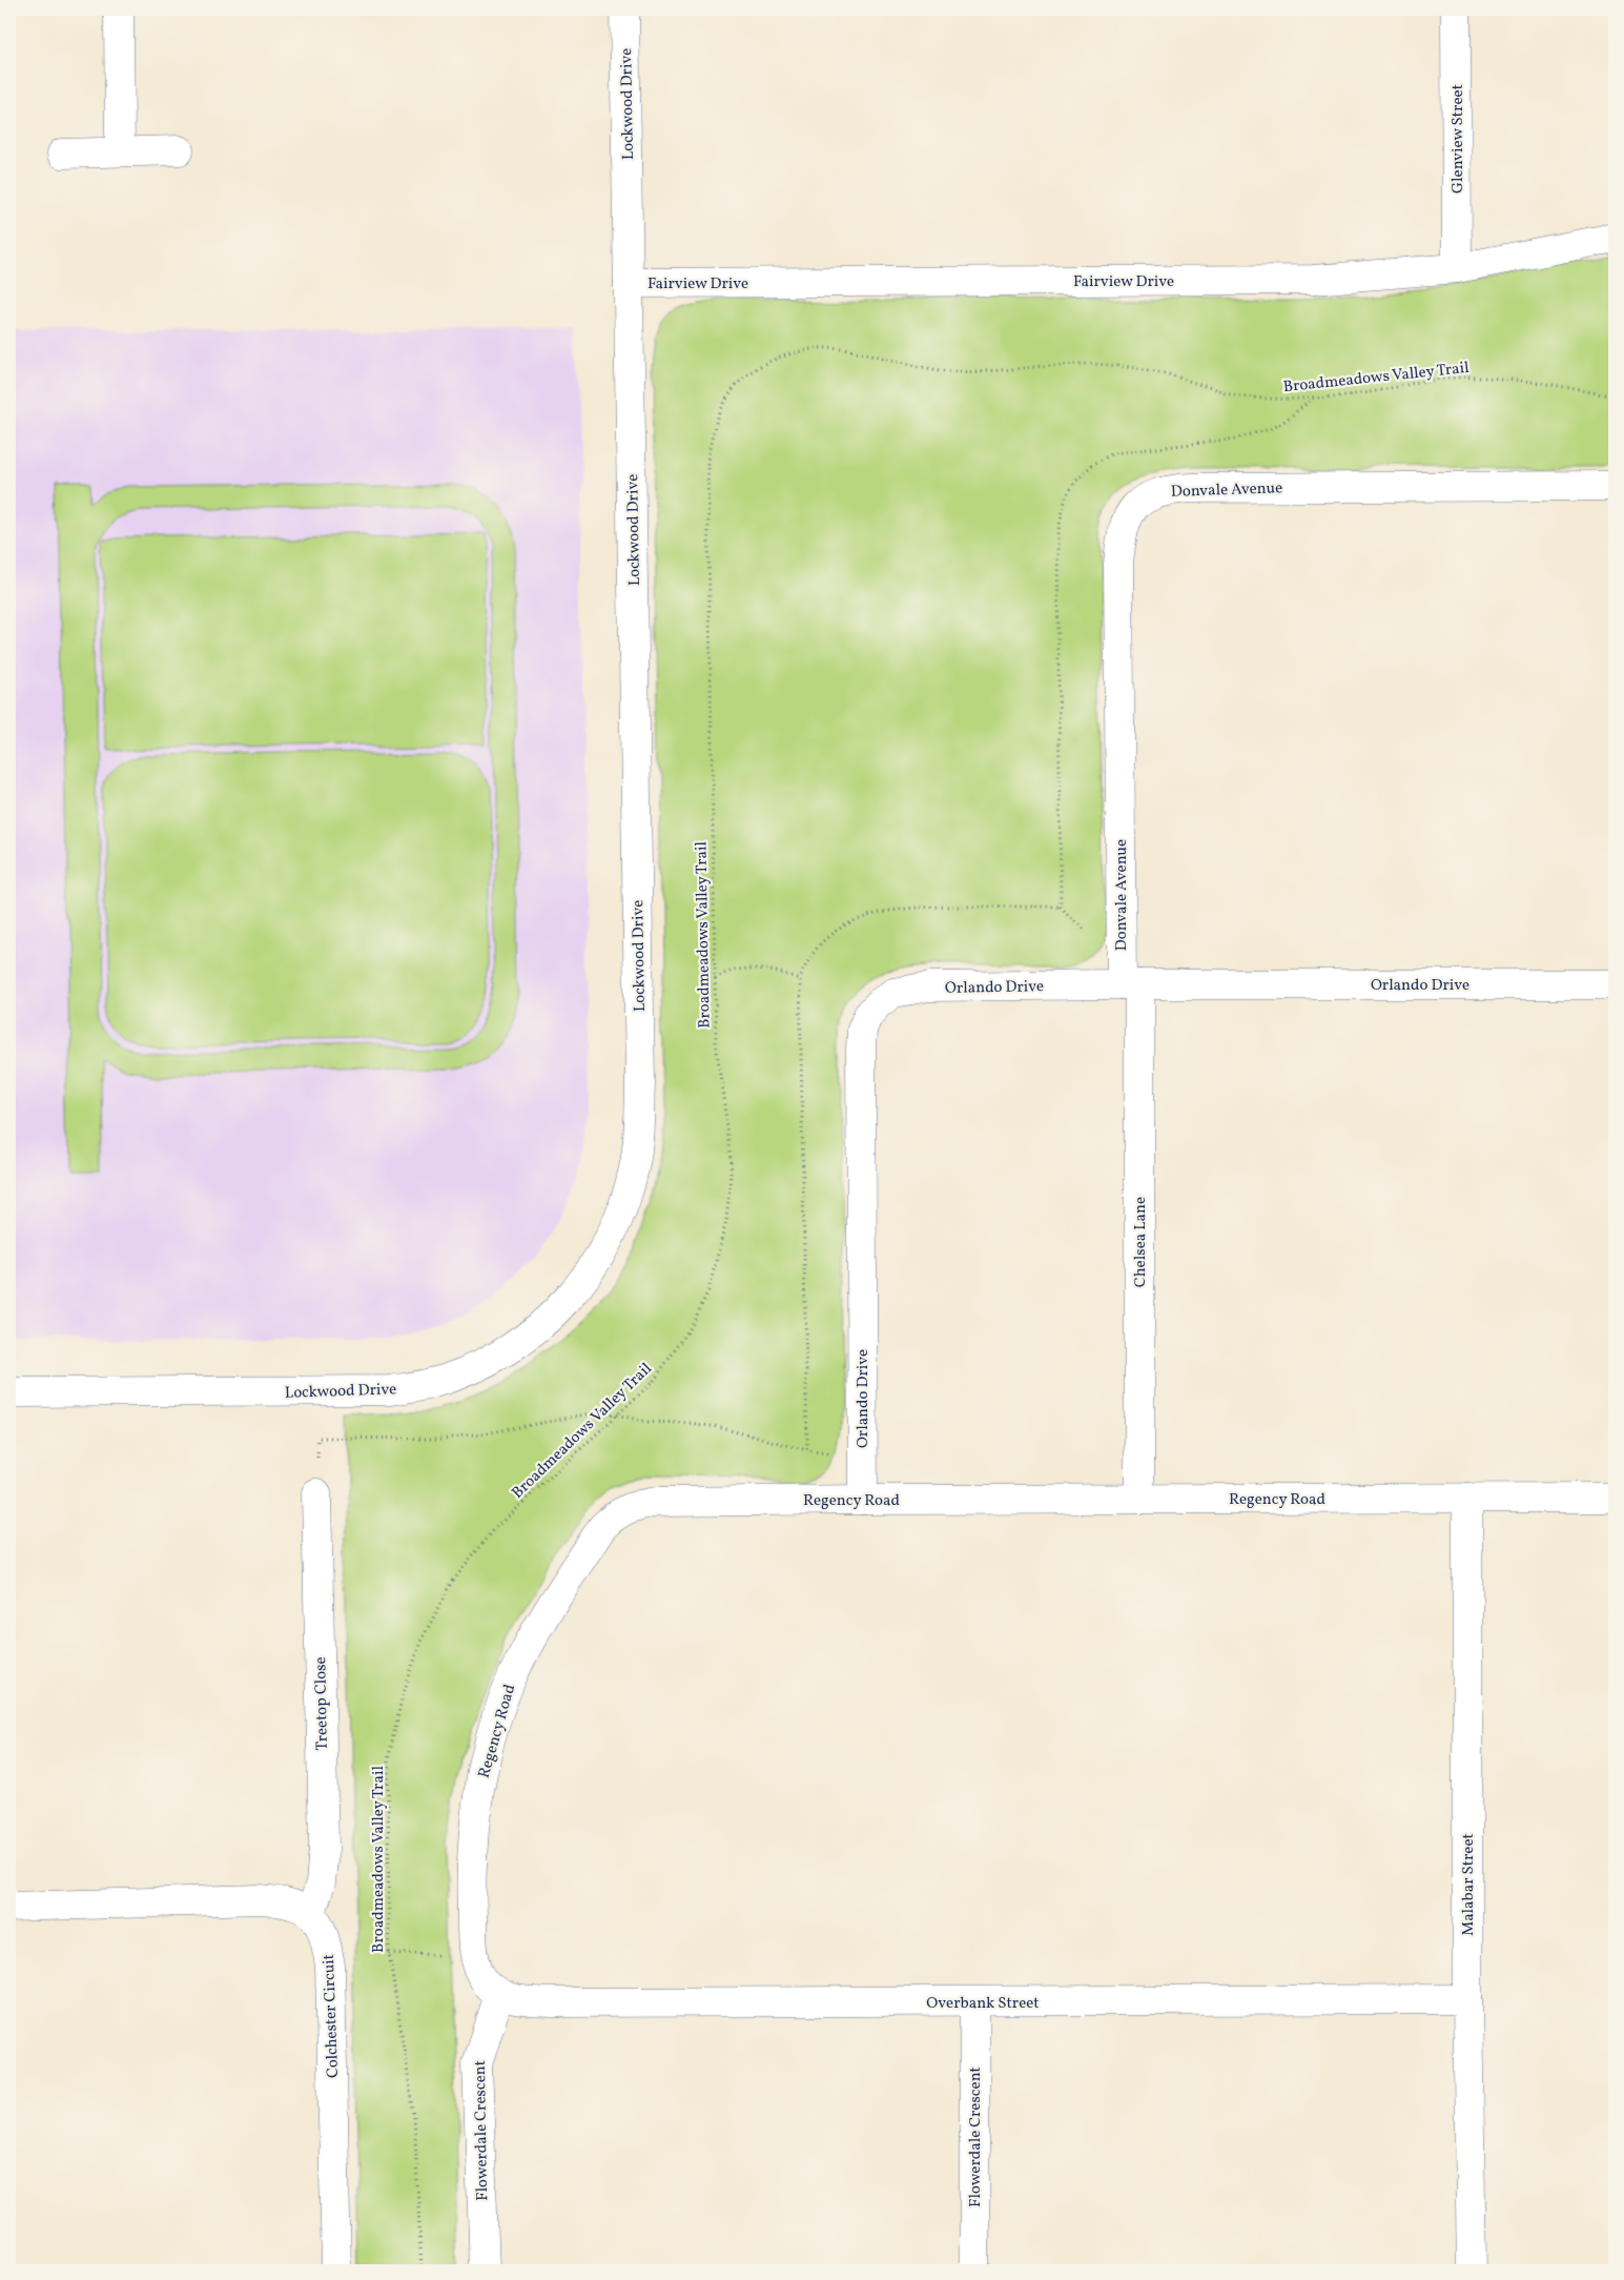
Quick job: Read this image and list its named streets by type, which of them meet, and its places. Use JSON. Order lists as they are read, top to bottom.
{
  "streets": {
    "street": [
      "Lockwood Drive",
      "Glenview Street",
      "Fairview Drive",
      "Donvale Avenue",
      "Orlando Drive",
      "Chelsea Lane",
      "Regency Road",
      "Treetop Close",
      "Malabar Street",
      "Overbank Street",
      "Colchester Circuit",
      "Flowerdale Crescent"
    ],
    "path": ["Broadmeadows Valley Trail"]
  },
  "crossings": [
    ["Lockwood Drive", "Fairview Drive"],
    ["Glenview Street", "Fairview Drive"],
    ["Donvale Avenue", "Orlando Drive"],
    ["Donvale Avenue", "Chelsea Lane"],
    ["Orlando Drive", "Chelsea Lane"],
    ["Orlando Drive", "Regency Road"],
    ["Chelsea Lane", "Regency Road"],
    ["Regency Road", "Malabar Street"],
    ["Regency Road", "Overbank Street"],
    ["Regency Road", "Flowerdale Crescent"],
    ["Treetop Close", "Colchester Circuit"],
    ["Malabar Street", "Overbank Street"],
    ["Overbank Street", "Flowerdale Crescent"]
  ]
}
